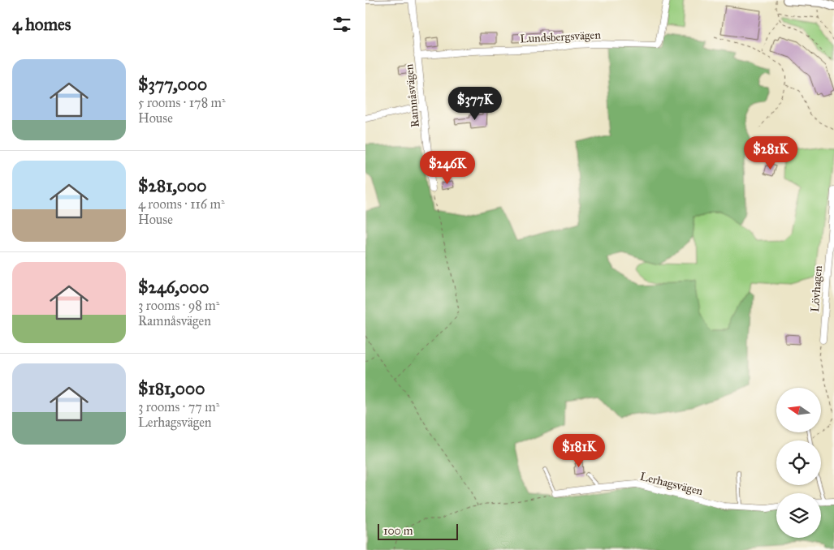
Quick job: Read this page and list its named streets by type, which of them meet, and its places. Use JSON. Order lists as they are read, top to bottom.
{
  "streets": {
    "street": [
      "Lundsbergsvägen",
      "Ramnåsvägen",
      "Lövhagen",
      "Lerhagsvägen"
    ]
  },
  "crossings": [
    ["Lundsbergsvägen", "Ramnåsvägen"]
  ],
  "scale_bar": "100 m",
  "north": "left",
  "page": {
    "heading": "4 homes",
    "list": [
      {
        "name": "$377,000",
        "note": "5 rooms · 178 m² · House"
      },
      {
        "name": "$281,000",
        "note": "4 rooms · 116 m² · House"
      },
      {
        "name": "$246,000",
        "note": "3 rooms · 98 m² · Ramnåsvägen"
      },
      {
        "name": "$181,000",
        "note": "3 rooms · 77 m² · Lerhagsvägen"
      }
    ],
    "price": [
      "$377K",
      "$281K",
      "$246K",
      "$181K"
    ],
    "scale": "100 m"
  }
}
